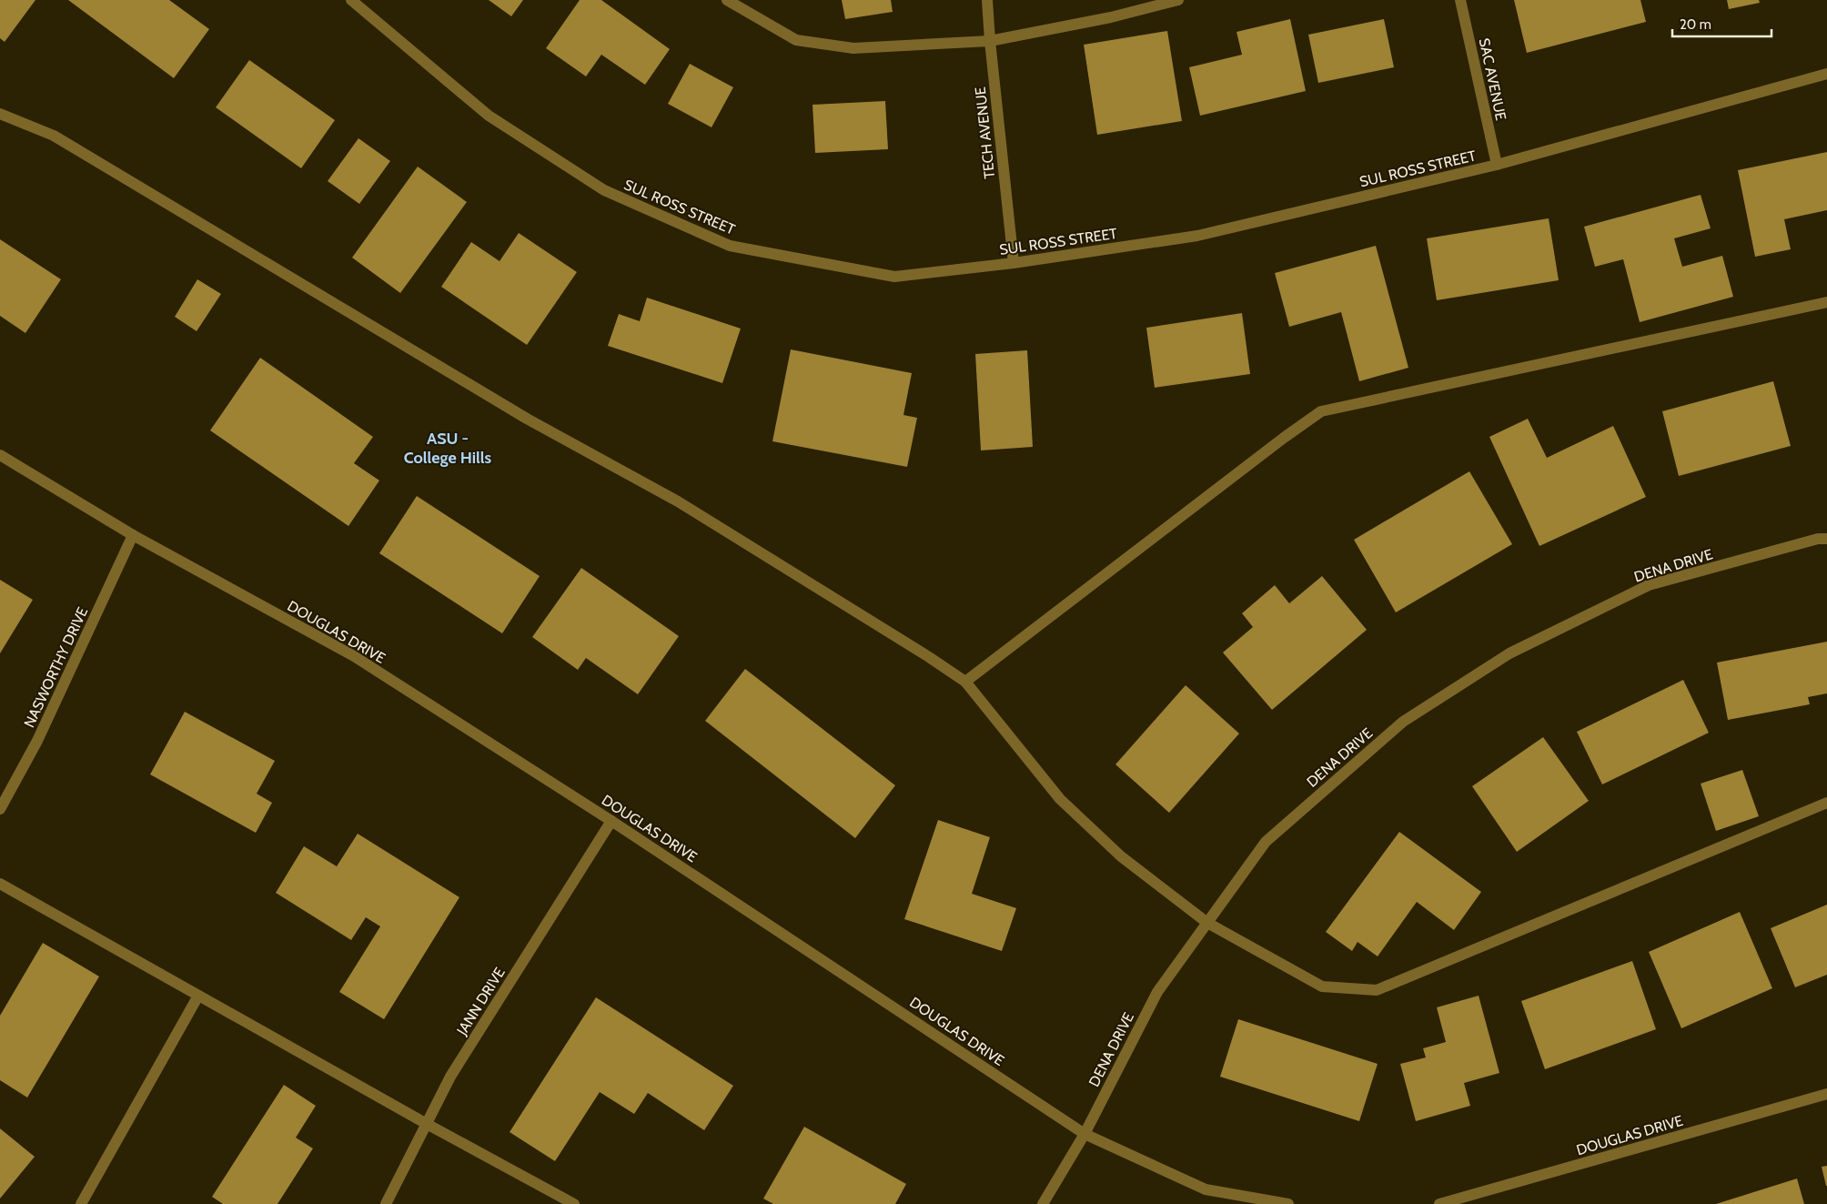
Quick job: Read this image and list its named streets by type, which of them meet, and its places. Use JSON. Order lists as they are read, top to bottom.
{
  "streets": {
    "street": [
      "SAC AVENUE",
      "TECH AVENUE",
      "SUL ROSS STREET",
      "DENA DRIVE",
      "DOUGLAS DRIVE",
      "NASWORTHY DRIVE",
      "JANN DRIVE"
    ]
  },
  "crossings": [
    ["SAC AVENUE", "SUL ROSS STREET"],
    ["TECH AVENUE", "SUL ROSS STREET"],
    ["DENA DRIVE", "DOUGLAS DRIVE"],
    ["DOUGLAS DRIVE", "NASWORTHY DRIVE"],
    ["DOUGLAS DRIVE", "JANN DRIVE"]
  ],
  "districts": ["ASU - College Hills"],
  "scale_bar": "20 m"
}
